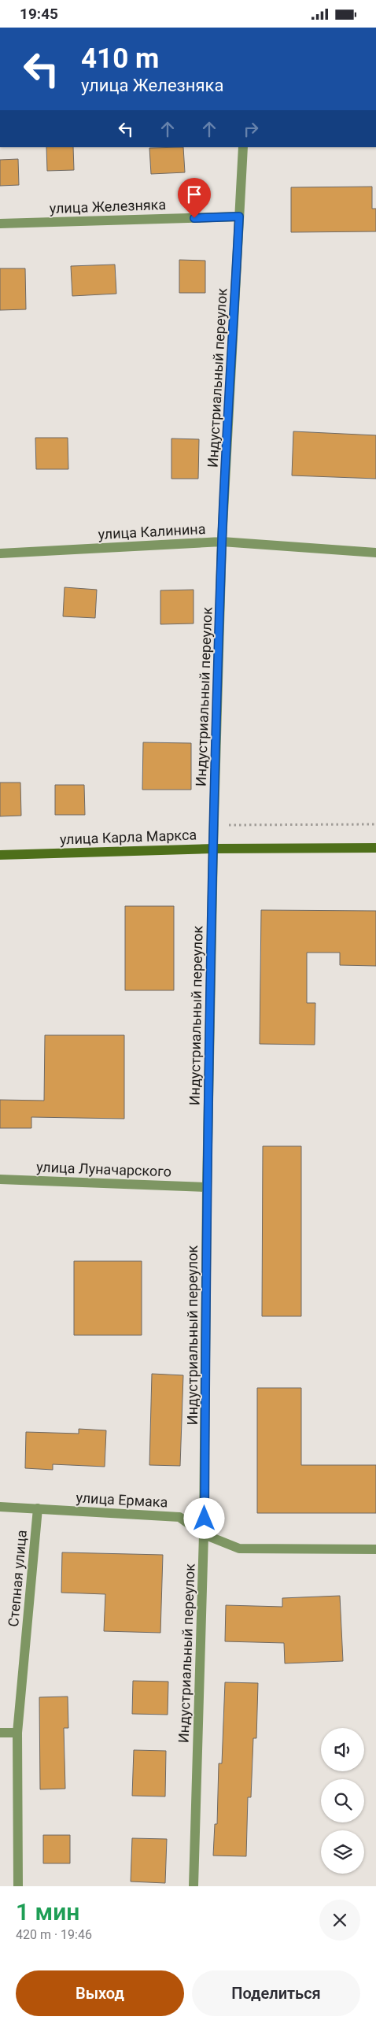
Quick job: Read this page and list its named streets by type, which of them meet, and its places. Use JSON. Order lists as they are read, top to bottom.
{
  "streets": {
    "main road": ["улица Карла Маркса"],
    "street": [
      "улица Железняка",
      "Индустриальный переулок",
      "улица Калинина",
      "улица Луначарского",
      "улица Ермака",
      "Степная улица"
    ]
  },
  "crossings": [
    ["улица Железняка", "Индустриальный переулок"],
    ["Индустриальный переулок", "улица Калинина"],
    ["Индустриальный переулок", "улица Карла Маркса"],
    ["Индустриальный переулок", "улица Луначарского"],
    ["Индустриальный переулок", "улица Ермака"],
    ["улица Ермака", "Степная улица"]
  ],
  "page": {
    "status": "19:45",
    "turn": ["410 m", "улица Железняка"],
    "heading": ["1 мин", "420 m · 19:46"],
    "buttons": ["Выход", "Поделиться"]
  }
}
